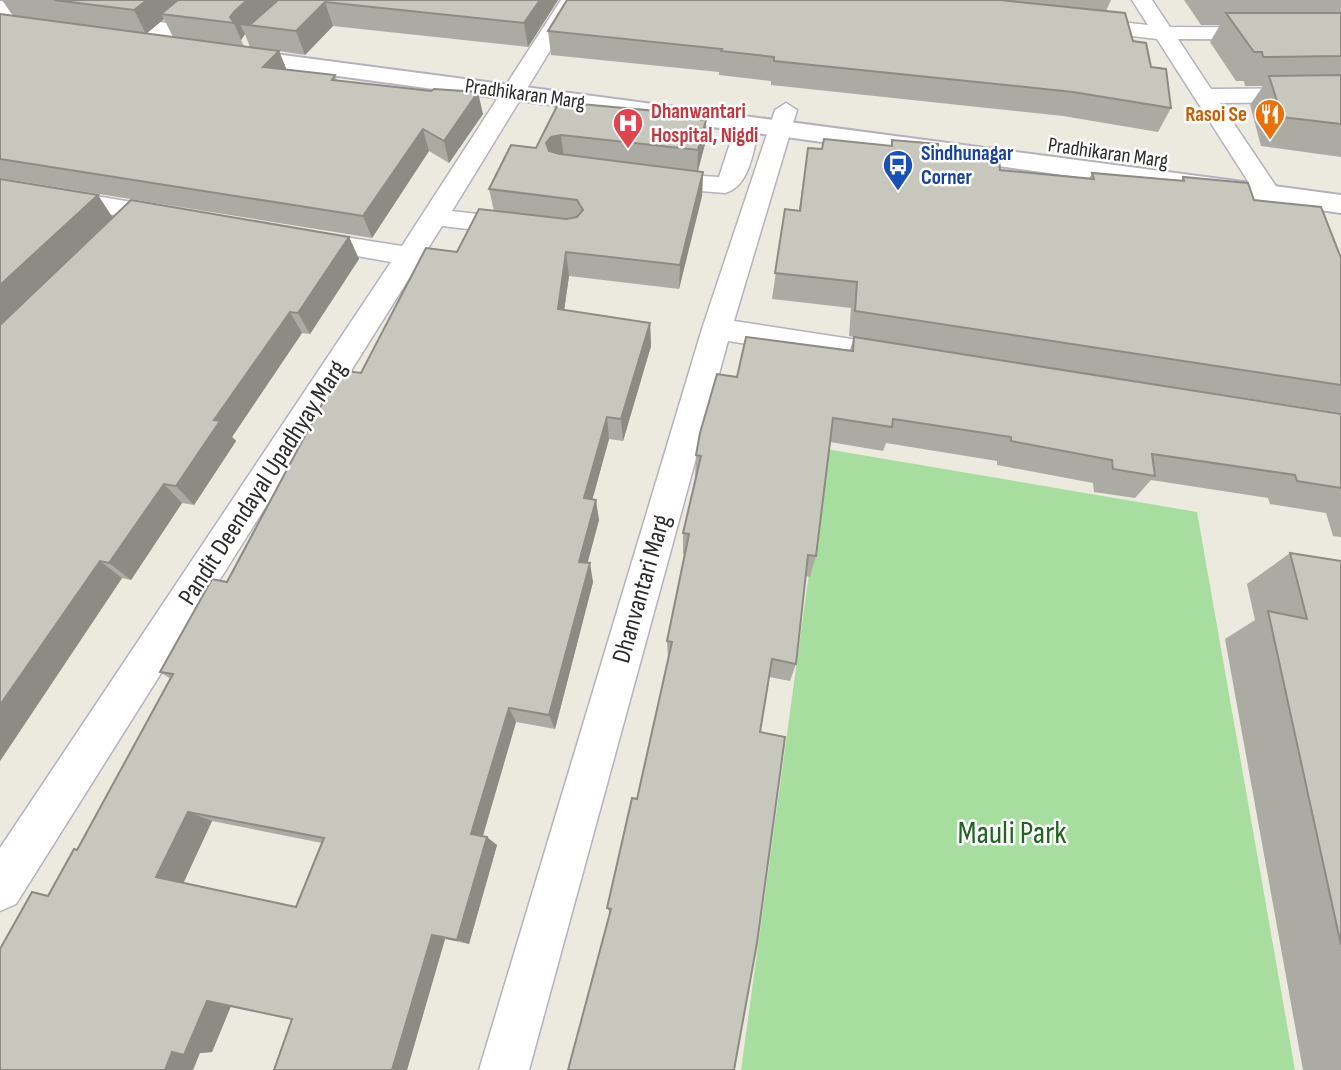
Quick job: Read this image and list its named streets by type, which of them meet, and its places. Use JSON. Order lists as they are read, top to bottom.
{
  "streets": {
    "street": ["Pradhikaran Marg", "Pandit Deendayal Upadhyay Marg", "Dhanvantari Marg"]
  },
  "crossings": [
    ["Pradhikaran Marg", "Pandit Deendayal Upadhyay Marg"],
    ["Pradhikaran Marg", "Dhanvantari Marg"]
  ],
  "parks": ["Mauli Park"],
  "places": {
    "restaurant": ["Rasoi Se"],
    "hospital": ["Dhanwantari Hospital, Nigdi"],
    "bus stop": ["Sindhunagar Corner"]
  }
}
